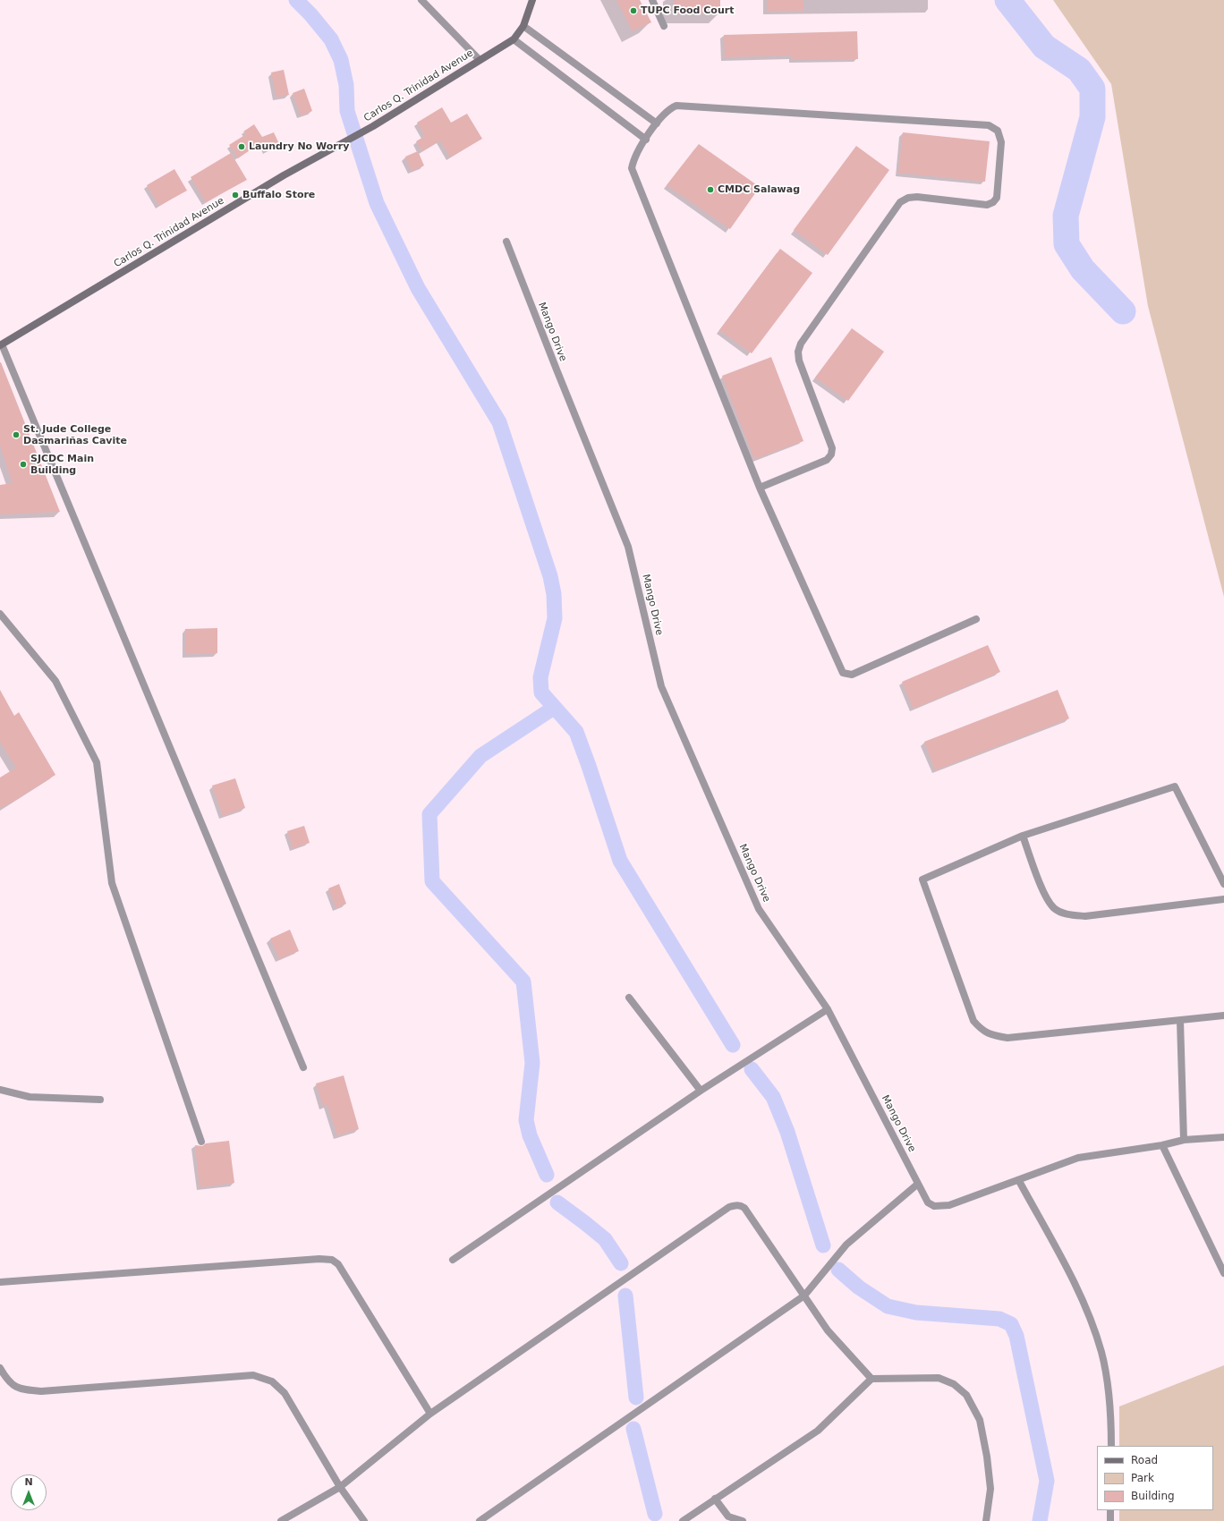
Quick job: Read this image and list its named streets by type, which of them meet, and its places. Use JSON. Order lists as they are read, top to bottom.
{
  "streets": {
    "main road": ["Carlos Q. Trinidad Avenue"],
    "street": ["Mango Drive"]
  },
  "places": [
    "TUPC Food Court",
    "Laundry No Worry",
    "CMDC Salawag",
    "Buffalo Store",
    "St. Jude College Dasmariñas Cavite",
    "SJCDC Main Building"
  ],
  "legend": ["Road", "Park", "Building"],
  "north": "top"
}
